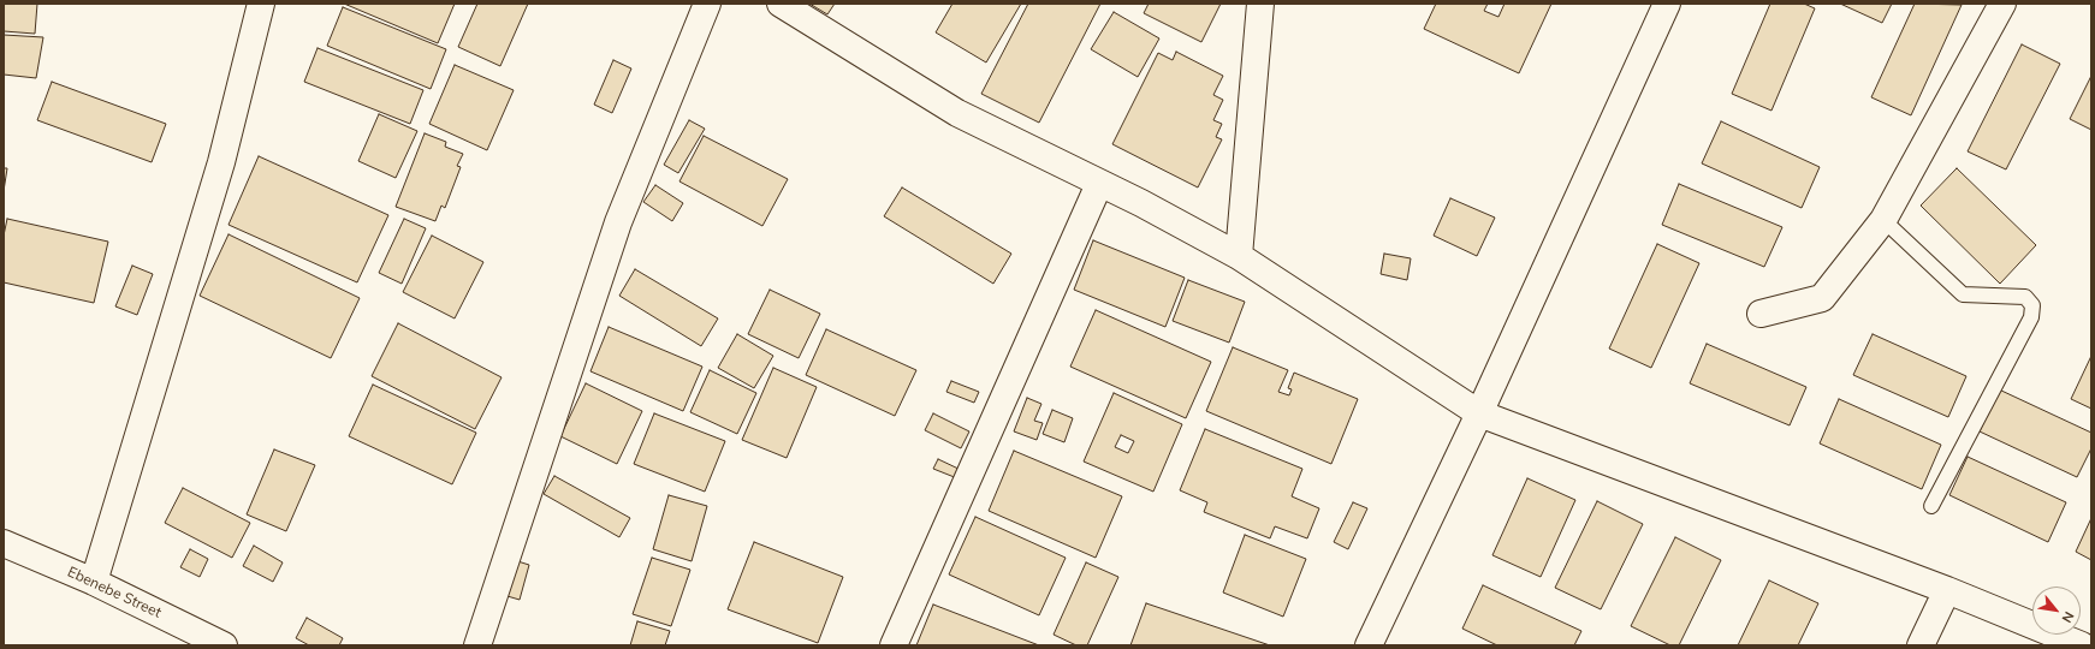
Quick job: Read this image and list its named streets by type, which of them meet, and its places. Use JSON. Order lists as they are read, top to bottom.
{
  "streets": {
    "street": ["Ebenebe Street"]
  },
  "north": "bottom right"
}
